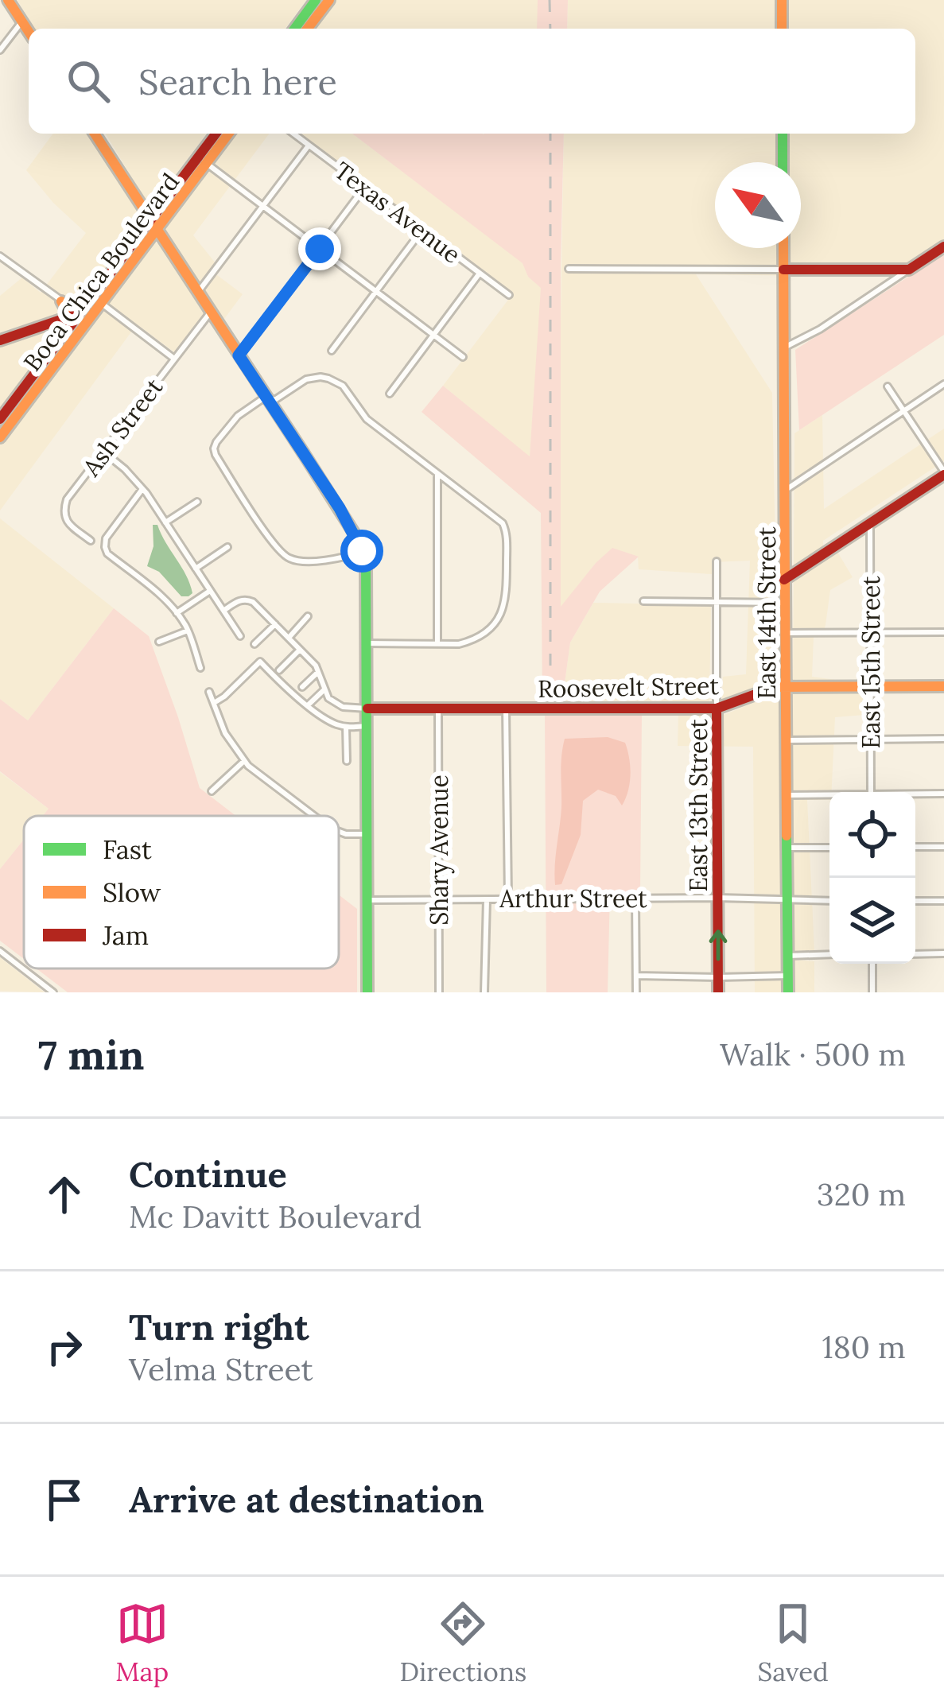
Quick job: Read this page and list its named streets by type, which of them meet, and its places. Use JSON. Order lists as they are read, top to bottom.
{
  "streets": {
    "street": [
      "Texas Avenue",
      "Boca Chica Boulevard",
      "Ash Street",
      "East 14th Street",
      "East 15th Street",
      "Roosevelt Street",
      "East 13th Street",
      "Shary Avenue",
      "Arthur Street"
    ]
  },
  "crossings": [
    ["East 14th Street", "Roosevelt Street"],
    ["East 14th Street", "Arthur Street"],
    ["East 15th Street", "Roosevelt Street"],
    ["Roosevelt Street", "East 13th Street"],
    ["Roosevelt Street", "Shary Avenue"],
    ["East 13th Street", "Arthur Street"],
    ["Shary Avenue", "Arthur Street"]
  ],
  "legend": ["Fast", "Slow", "Jam"],
  "north": "top left",
  "page": {
    "search": "Search here",
    "heading": ["7 min", "Walk · 500 m"],
    "list": [
      ["Continue", "Mc Davitt Boulevard", "320 m"],
      ["Turn right", "Velma Street", "180 m"],
      "Arrive at destination"
    ],
    "nav": ["Map", "Directions", "Saved"]
  }
}
